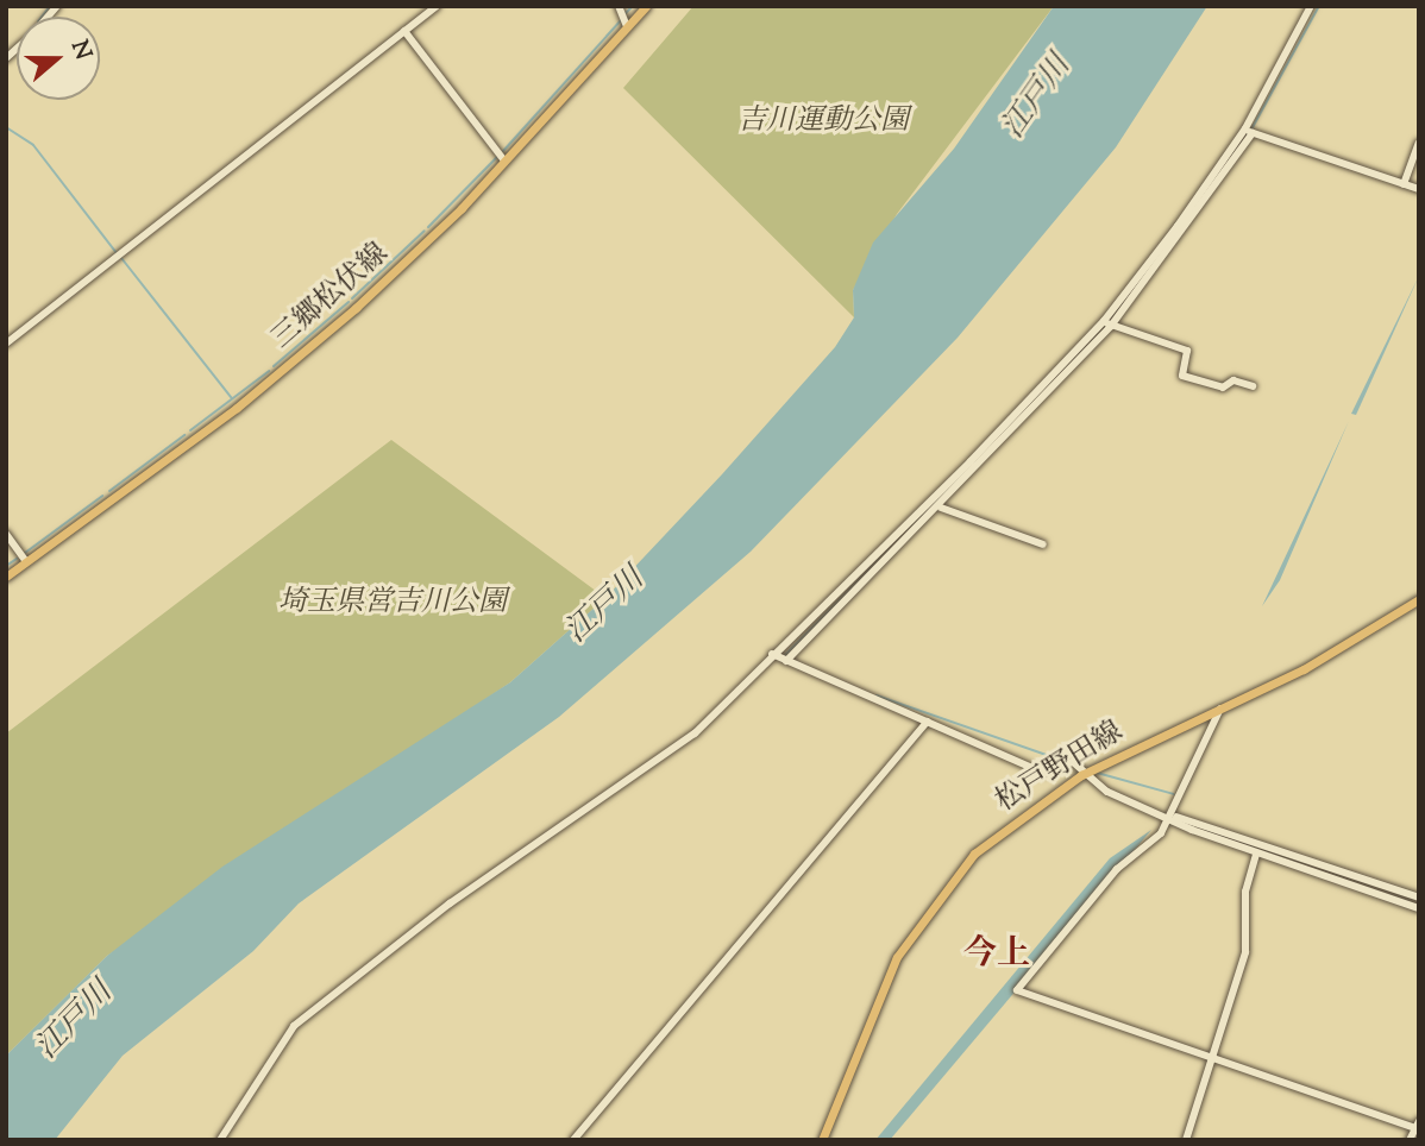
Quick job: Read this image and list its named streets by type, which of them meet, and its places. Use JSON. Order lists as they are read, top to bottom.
{
  "streets": {
    "main road": ["三郷松伏線", "松戸野田線"]
  },
  "districts": ["今上"],
  "water": ["江戸川"],
  "parks": ["吉川運動公園", "埼玉県営吉川公園"],
  "north": "right"
}
